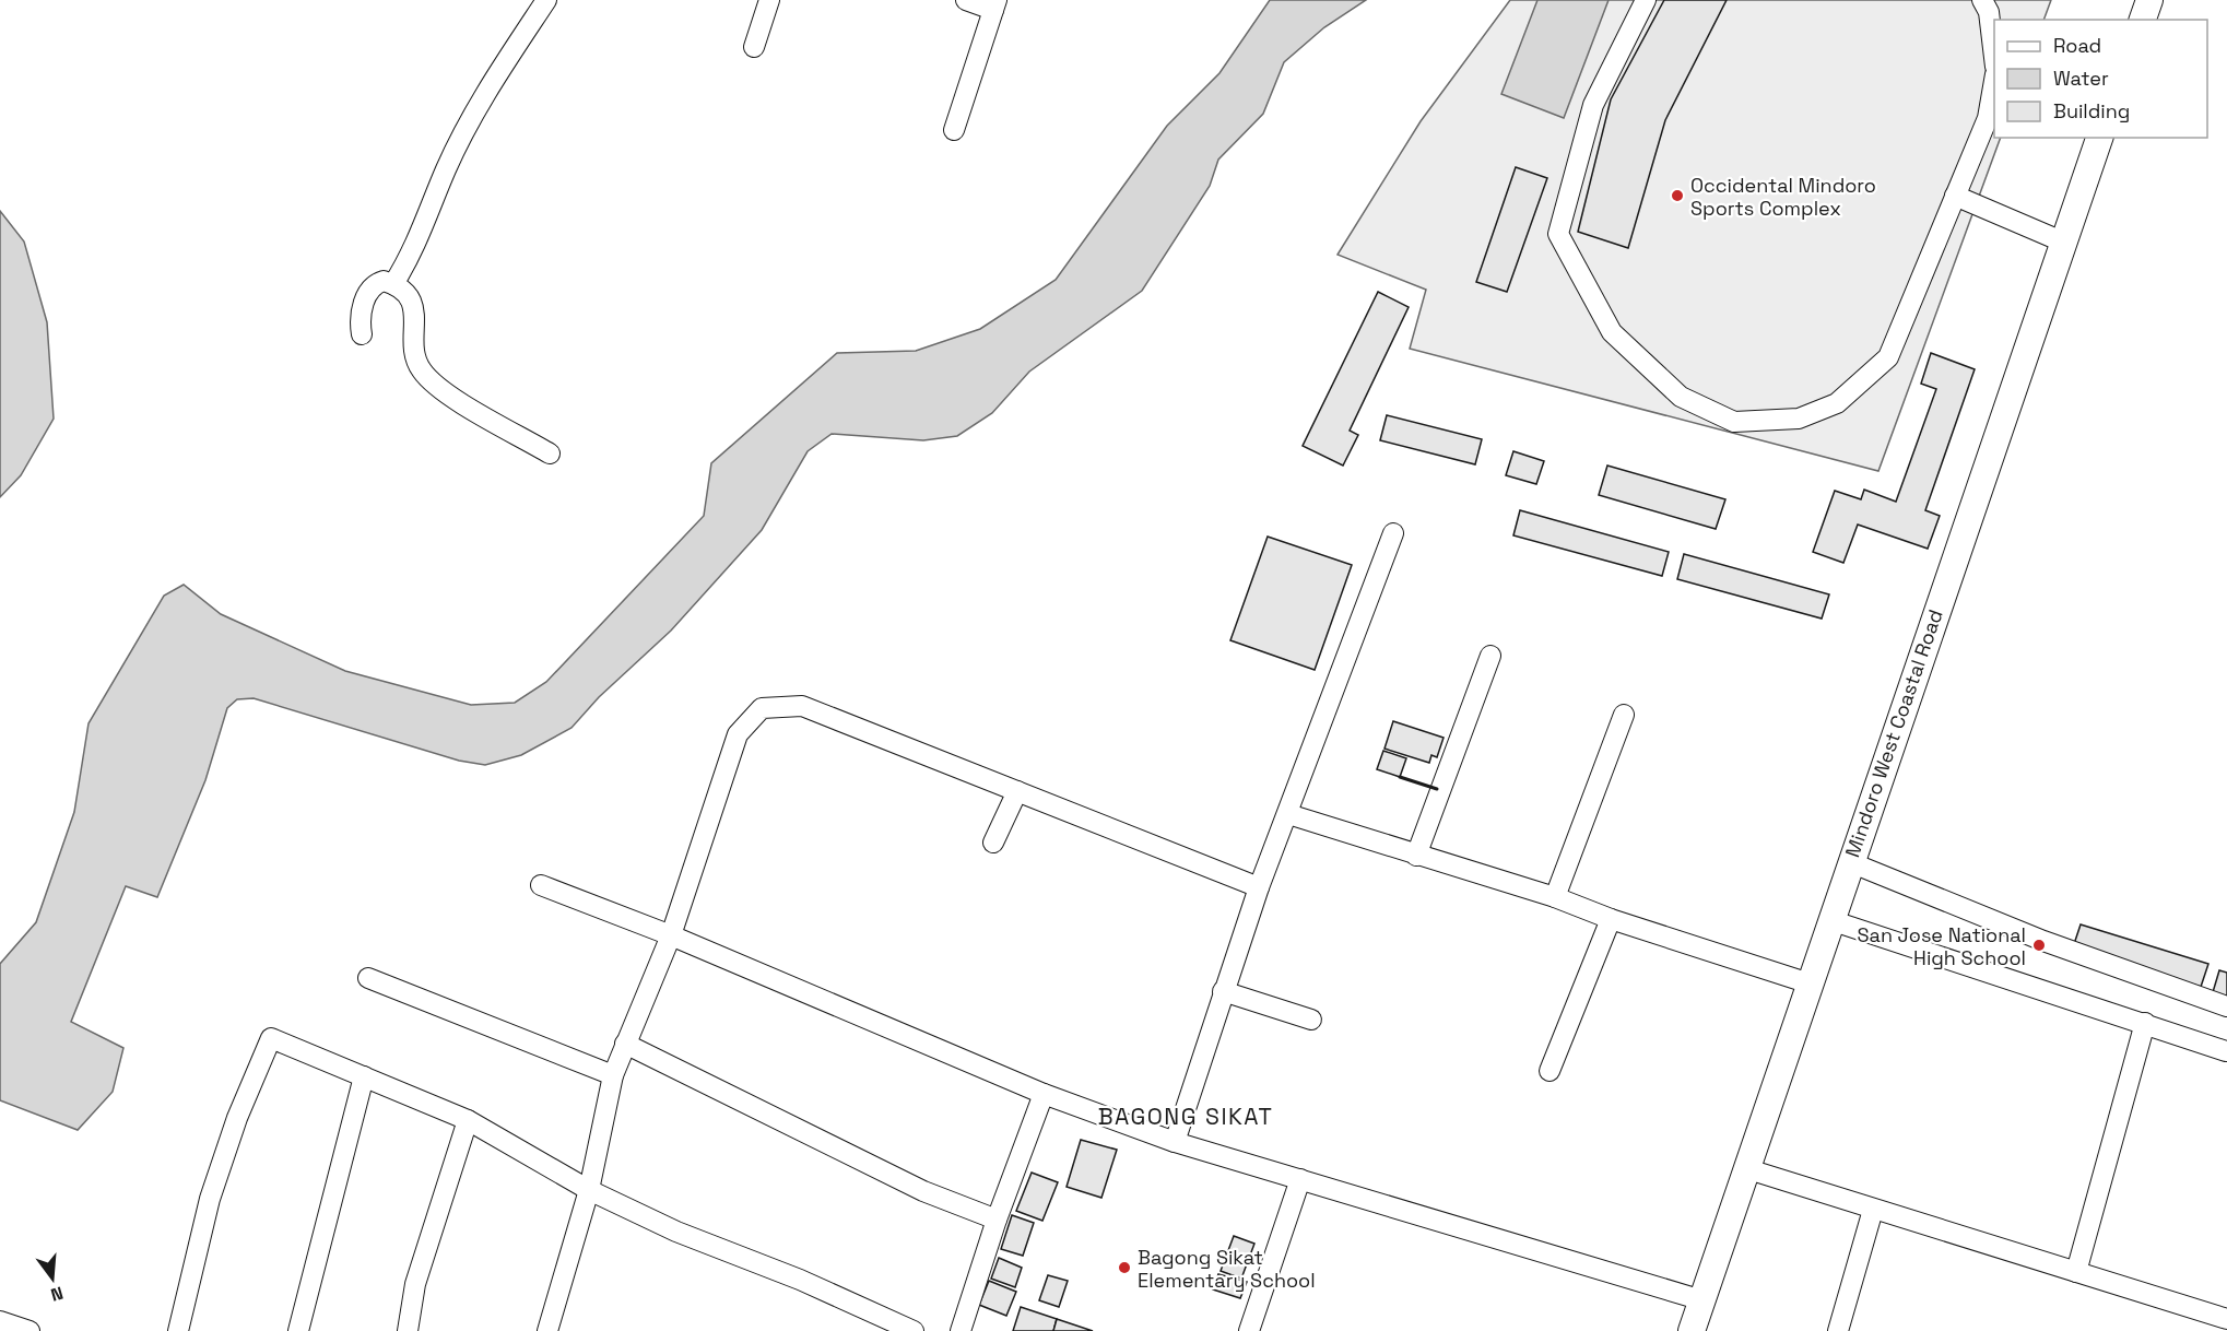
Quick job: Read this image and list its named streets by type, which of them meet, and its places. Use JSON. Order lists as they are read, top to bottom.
{
  "streets": {
    "main road": ["Mindoro West Coastal Road"]
  },
  "districts": ["BAGONG SIKAT"],
  "places": ["Occidental Mindoro Sports Complex", "San Jose National High School", "Bagong Sikat Elementary School"],
  "legend": ["Road", "Water", "Building"],
  "north": "bottom"
}
